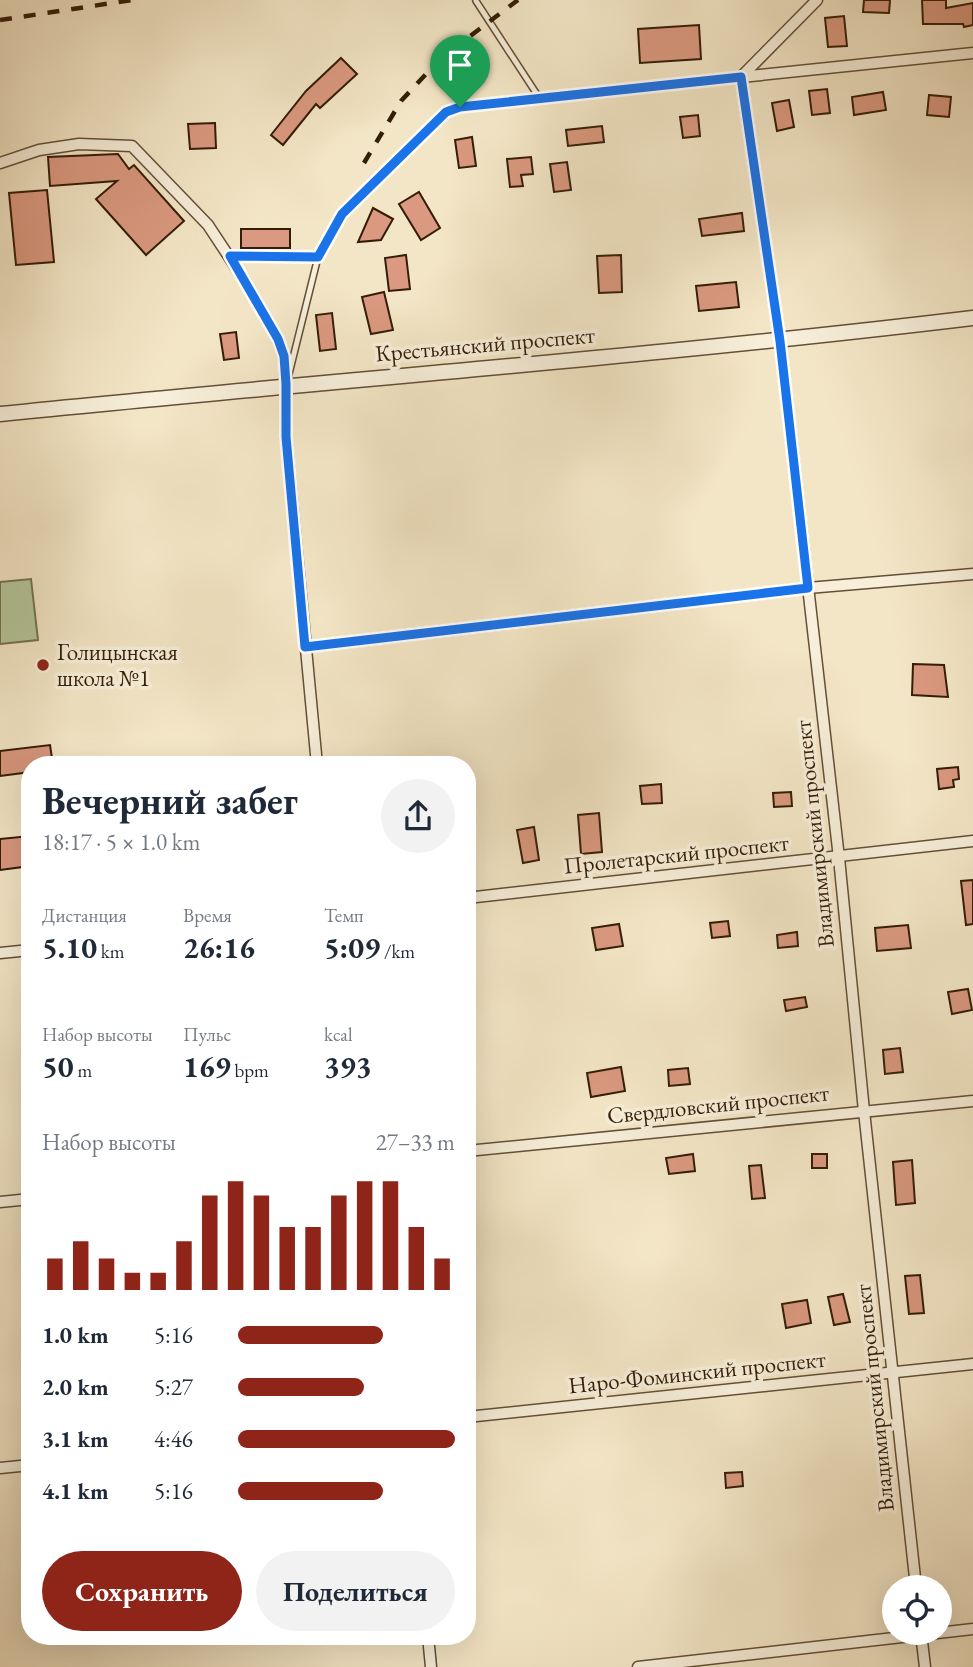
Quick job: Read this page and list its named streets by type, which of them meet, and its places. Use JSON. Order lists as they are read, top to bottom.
{
  "streets": {
    "street": [
      "Крестьянский проспект",
      "Владимирский проспект",
      "Пролетарский проспект",
      "Свердловский проспект",
      "Наро-Фоминский проспект"
    ]
  },
  "crossings": [
    ["Крестьянский проспект", "Владимирский проспект"],
    ["Владимирский проспект", "Пролетарский проспект"],
    ["Владимирский проспект", "Свердловский проспект"],
    ["Владимирский проспект", "Наро-Фоминский проспект"]
  ],
  "places": ["Голицынская школа №1"],
  "page": {
    "heading": ["Вечерний забег", "18:17 · 5 × 1.0 km"],
    "stats": [
      ["Дистанция", "5.10 km"],
      ["Время", "26:16"],
      ["Темп", "5:09 /km"],
      ["Набор высоты", "50 m"],
      ["Пульс", "169 bpm"],
      ["kcal", "393"]
    ],
    "chart": ["Набор высоты", "27–33 m"],
    "list": [
      {
        "name": "1.0 km",
        "note": "5:16"
      },
      {
        "name": "2.0 km",
        "note": "5:27"
      },
      {
        "name": "3.1 km",
        "note": "4:46"
      },
      {
        "name": "4.1 km",
        "note": "5:16"
      }
    ],
    "buttons": ["Сохранить", "Поделиться"]
  }
}
